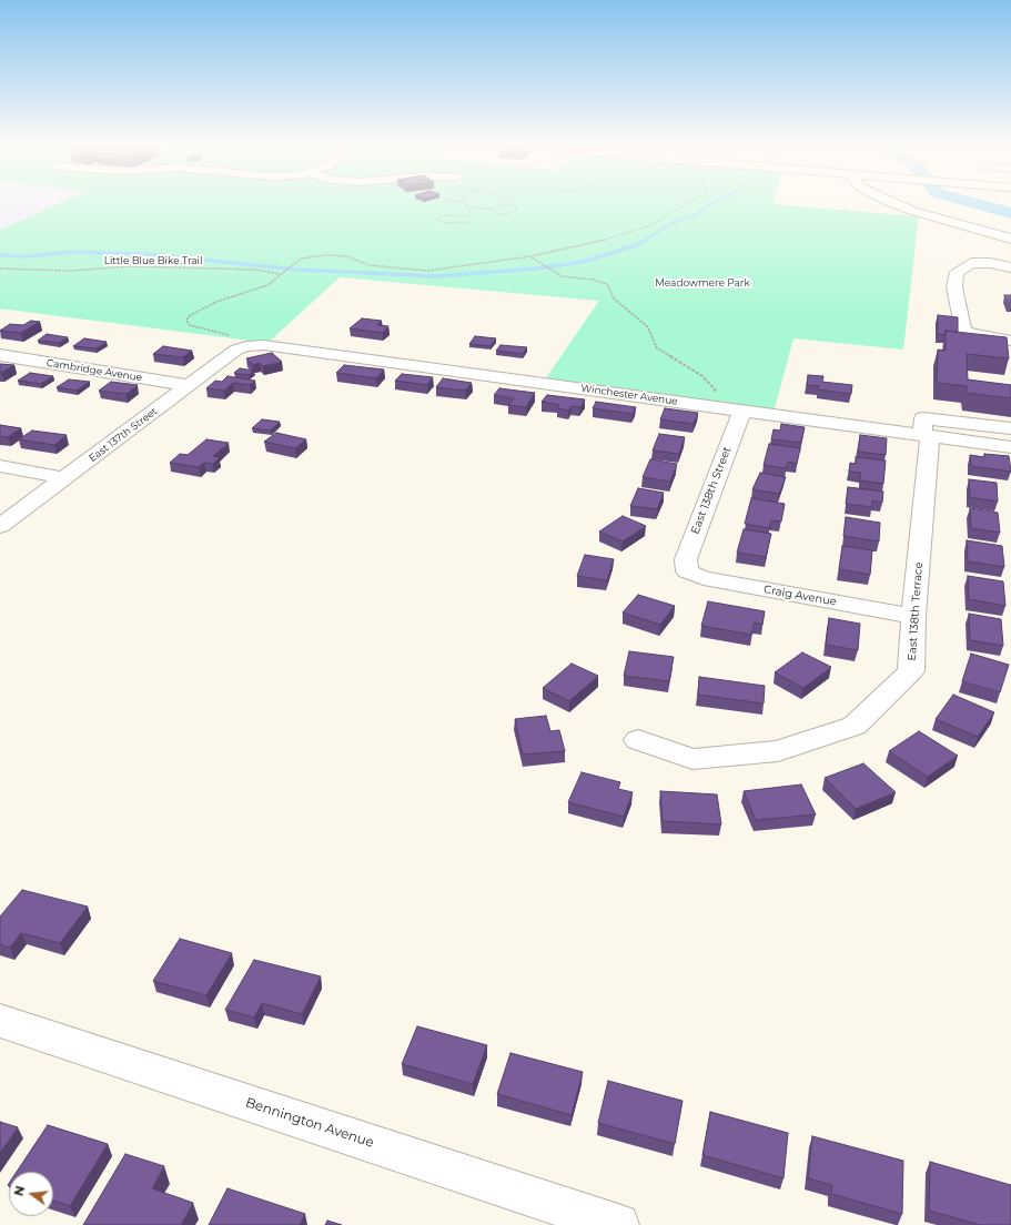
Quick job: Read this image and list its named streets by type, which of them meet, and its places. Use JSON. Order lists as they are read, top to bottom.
{
  "streets": {
    "street": [
      "Cambridge Avenue",
      "Winchester Avenue",
      "East 137th Street",
      "East 138th Street",
      "Craig Avenue",
      "East 138th Terrace",
      "Bennington Avenue"
    ],
    "path": ["Little Blue Bike Trail"]
  },
  "crossings": [
    ["Cambridge Avenue", "East 137th Street"],
    ["Winchester Avenue", "East 137th Street"],
    ["Winchester Avenue", "East 138th Street"],
    ["Winchester Avenue", "East 138th Terrace"],
    ["East 138th Street", "Craig Avenue"],
    ["Craig Avenue", "East 138th Terrace"]
  ],
  "parks": ["Meadowmere Park"],
  "north": "left"
}
